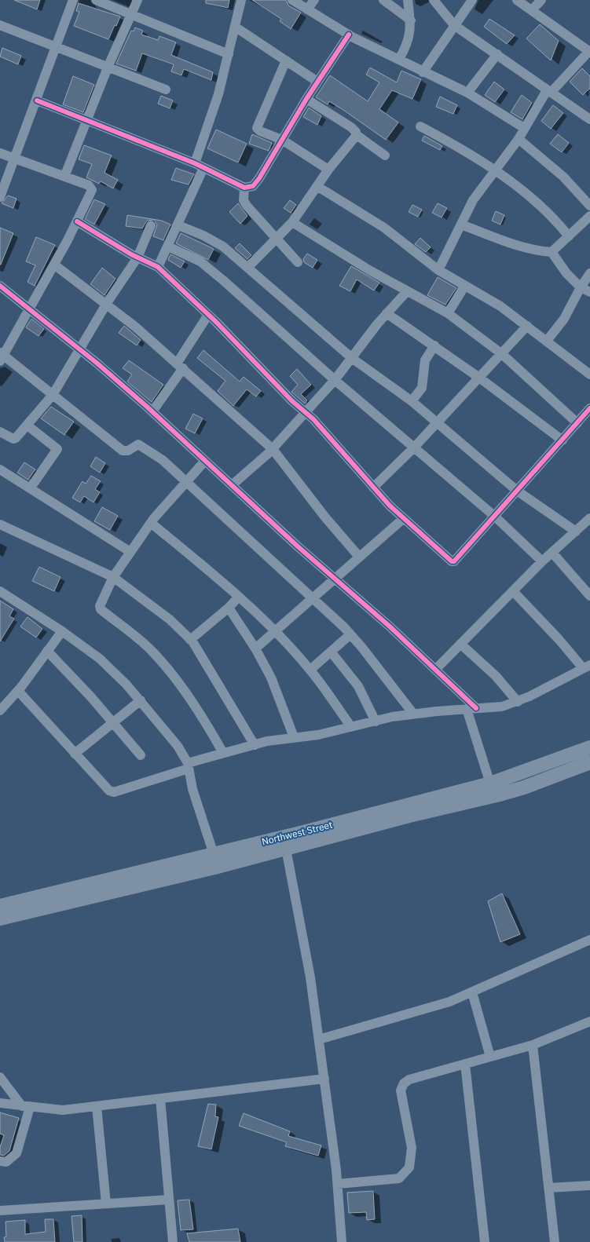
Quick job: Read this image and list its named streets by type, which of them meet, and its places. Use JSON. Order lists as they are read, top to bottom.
{
  "streets": {
    "main road": ["Northwest Street"]
  }
}
